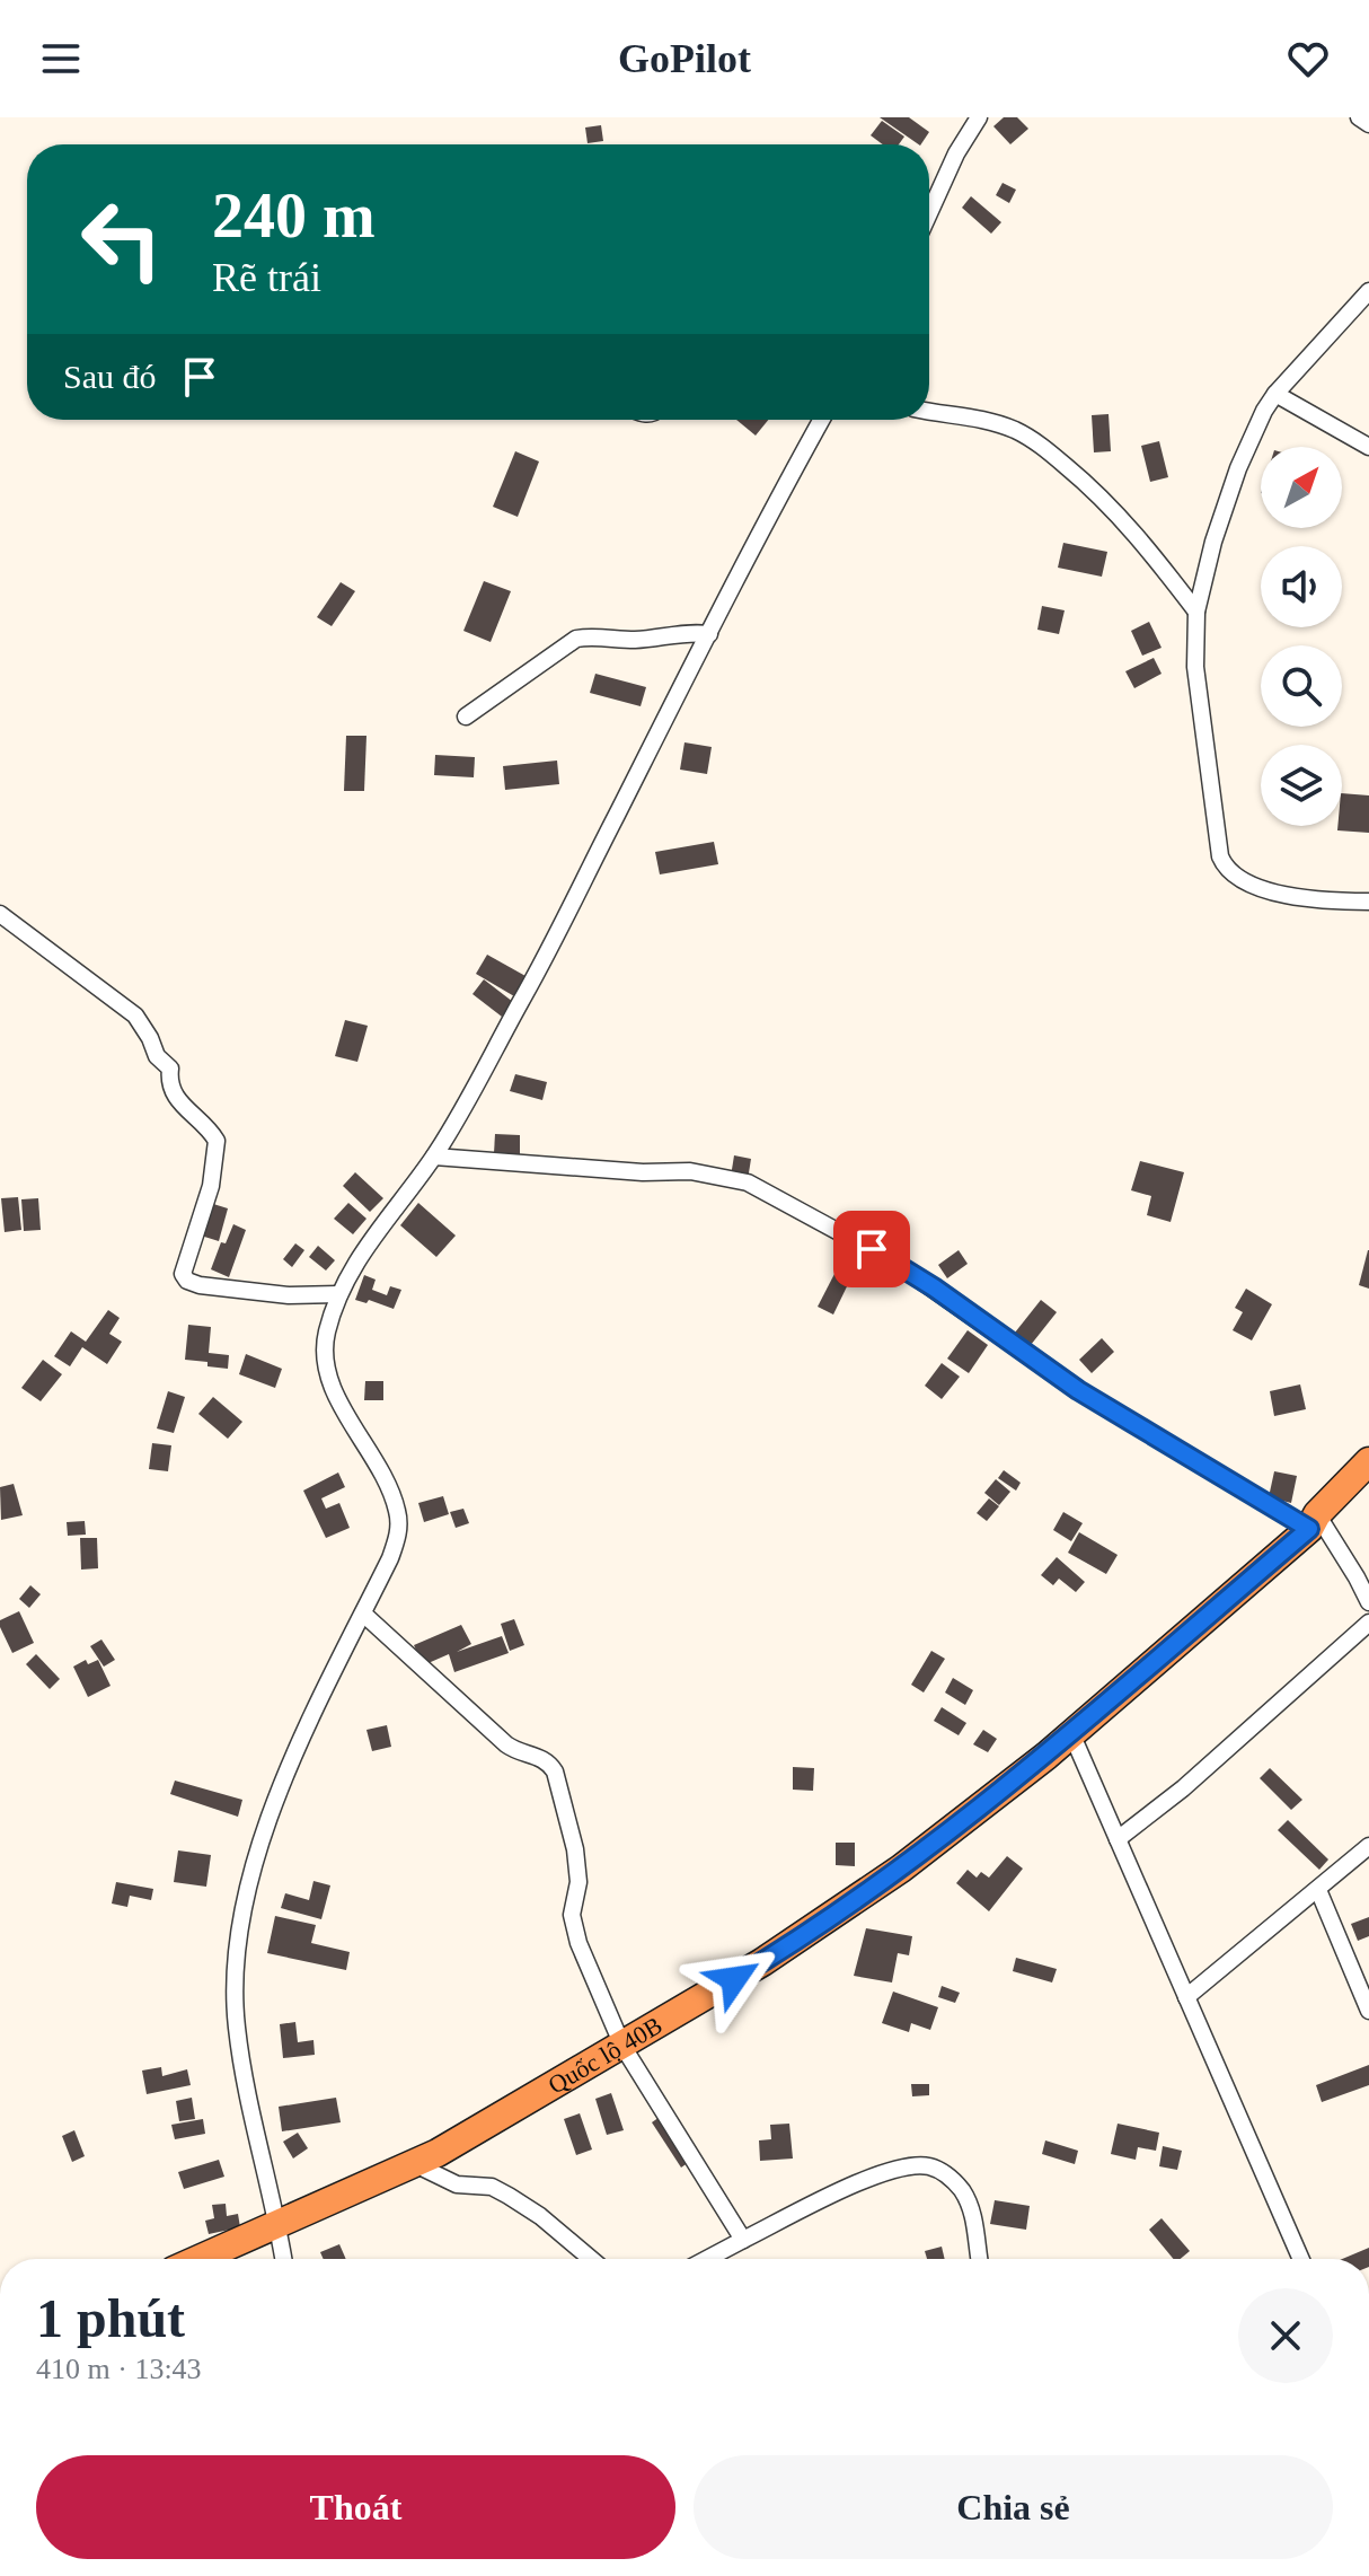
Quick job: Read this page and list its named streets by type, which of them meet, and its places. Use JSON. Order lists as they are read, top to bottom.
{
  "streets": {
    "highway": ["Quốc lộ 40B"]
  },
  "north": "top right",
  "page": {
    "header": "GoPilot",
    "turn": ["240 m", "Rẽ trái"],
    "then": "Sau đó",
    "heading": ["1 phút", "410 m · 13:43"],
    "buttons": ["Thoát", "Chia sẻ"]
  }
}
